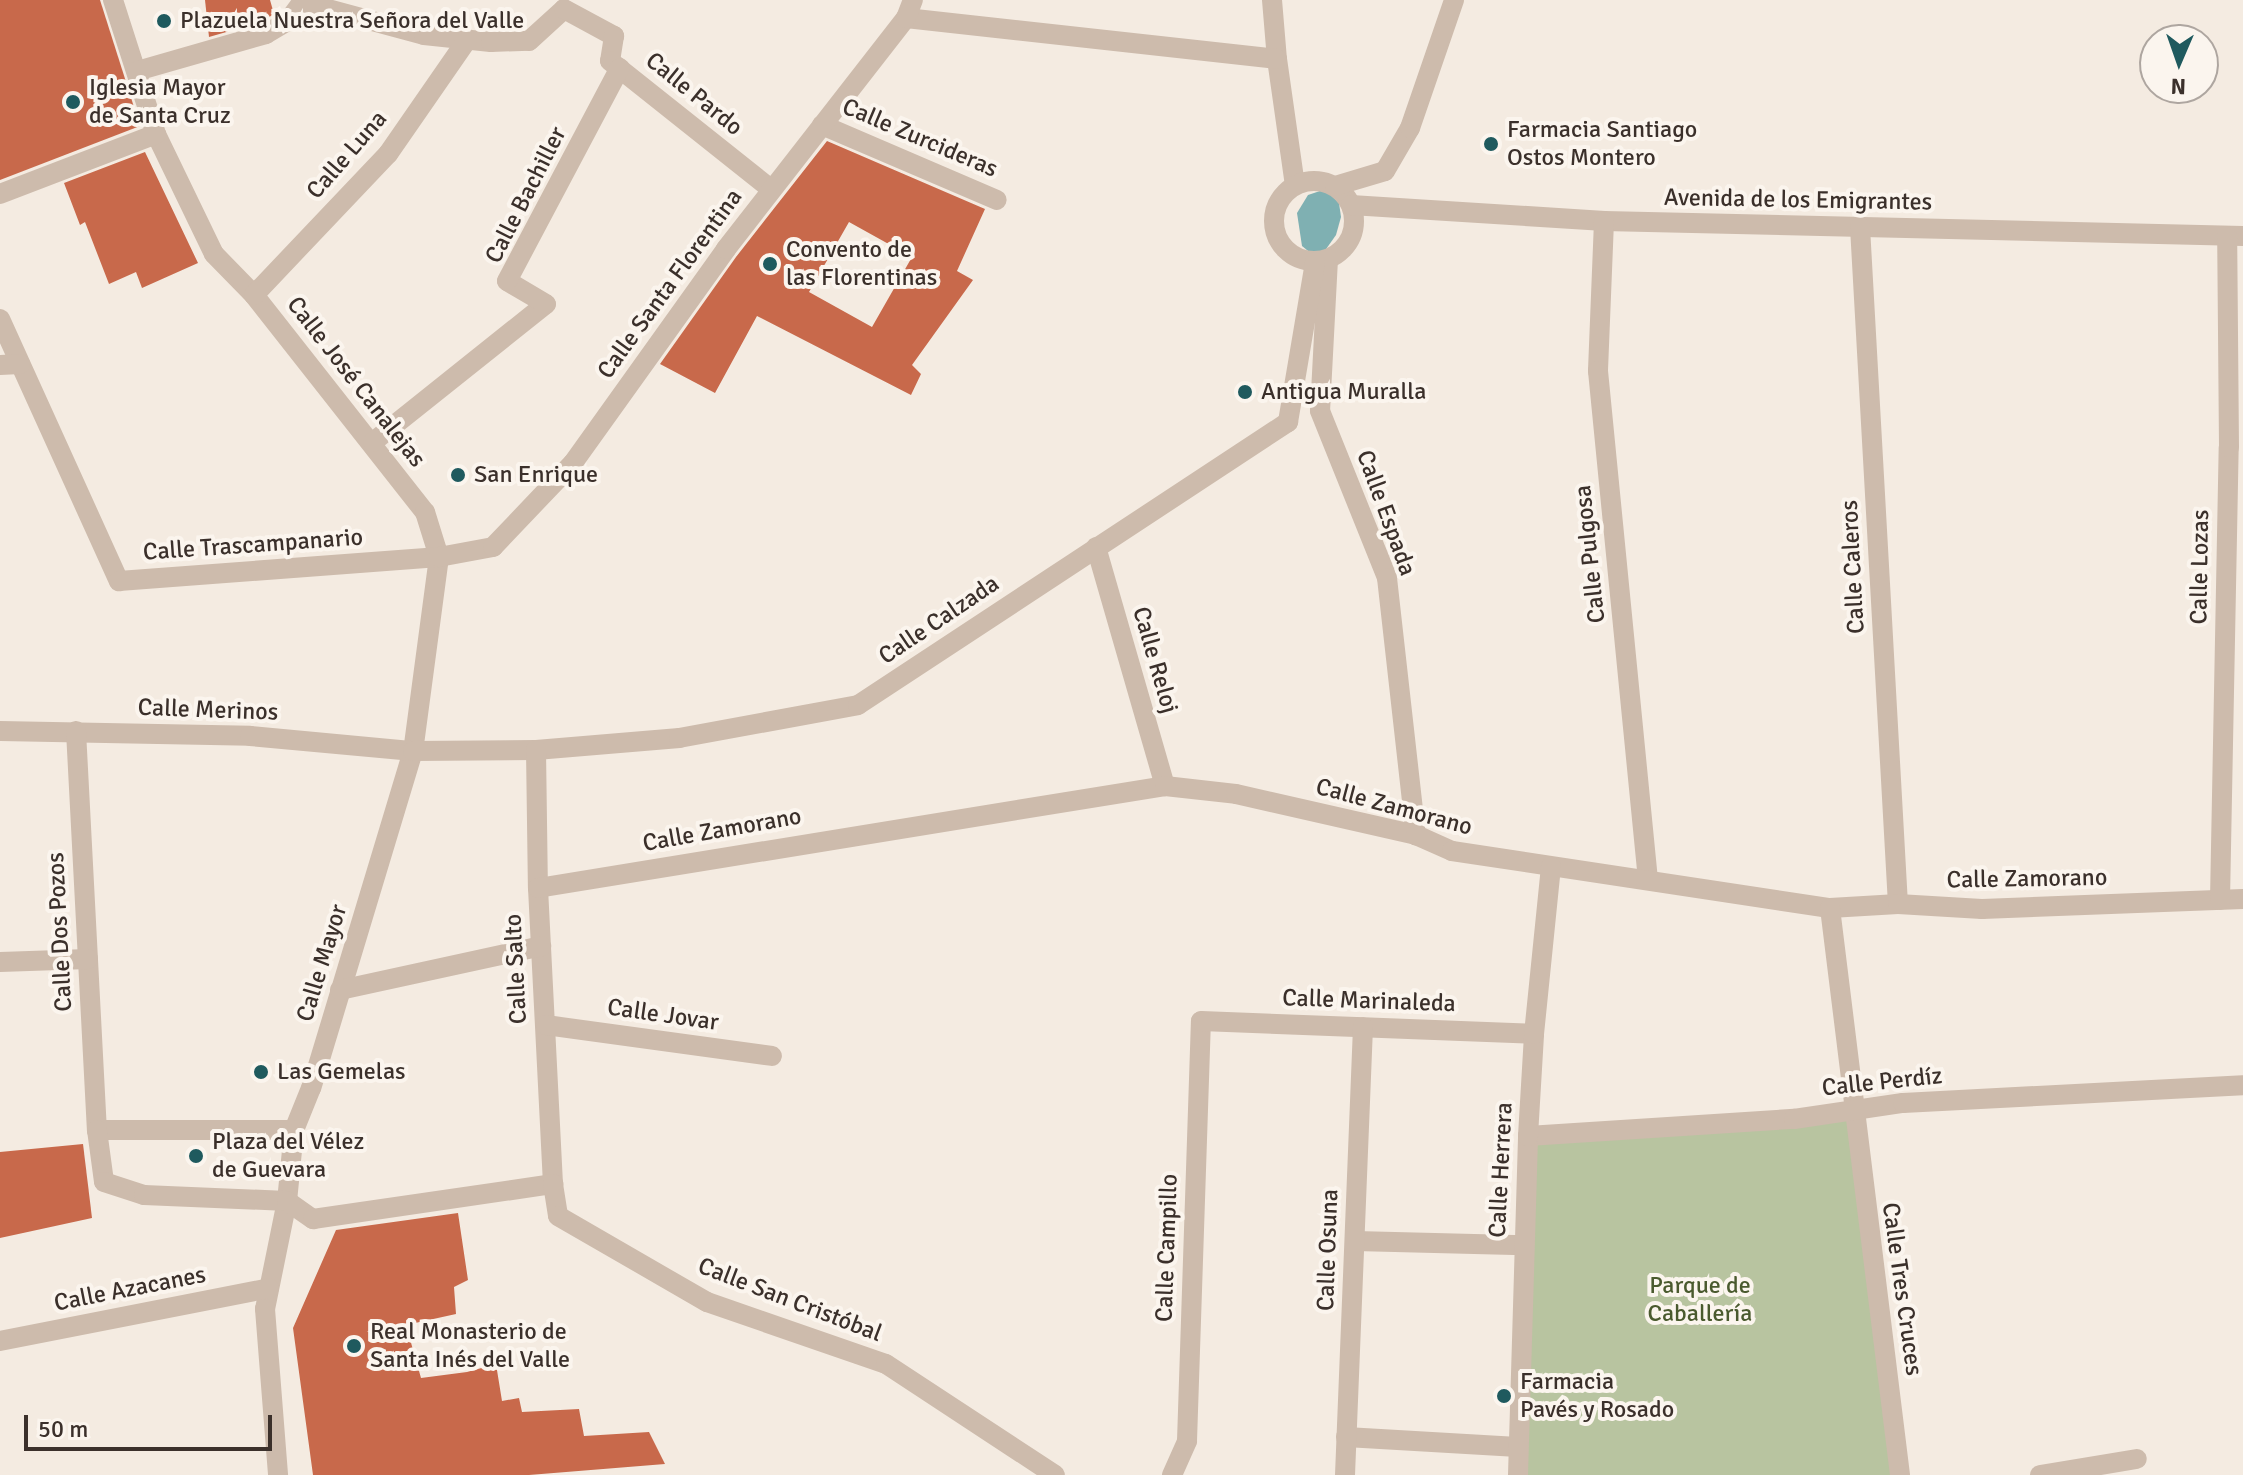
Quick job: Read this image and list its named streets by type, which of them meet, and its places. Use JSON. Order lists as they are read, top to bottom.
{
  "streets": {
    "street": [
      "Calle Pardo",
      "Calle Zurcideras",
      "Calle Luna",
      "Calle Bachiller",
      "Avenida de los Emigrantes",
      "Calle Santa Florentina",
      "Calle José Canalejas",
      "Calle Espada",
      "Calle Trascampanario",
      "Calle Pulgosa",
      "Calle Caleros",
      "Calle Lozas",
      "Calle Calzada",
      "Calle Reloj",
      "Calle Merinos",
      "Calle Zamorano",
      "Calle Dos Pozos",
      "Calle Mayor",
      "Calle Salto",
      "Calle Marinaleda",
      "Calle Jovar",
      "Calle Perdíz",
      "Calle Herrera",
      "Calle Campillo",
      "Calle Osuna",
      "Calle Azacanes",
      "Calle Tres Cruces",
      "Calle San Cristóbal"
    ]
  },
  "crossings": [
    ["Calle Pardo", "Calle Luna"],
    ["Calle Pardo", "Calle Bachiller"],
    ["Calle Pardo", "Calle Santa Florentina"],
    ["Calle Zurcideras", "Calle Santa Florentina"],
    ["Calle Luna", "Calle José Canalejas"],
    ["Calle Bachiller", "Calle José Canalejas"],
    ["Avenida de los Emigrantes", "Calle Espada"],
    ["Avenida de los Emigrantes", "Calle Pulgosa"],
    ["Avenida de los Emigrantes", "Calle Caleros"],
    ["Avenida de los Emigrantes", "Calle Lozas"],
    ["Avenida de los Emigrantes", "Calle Calzada"],
    ["Calle Santa Florentina", "Calle José Canalejas"],
    ["Calle Santa Florentina", "Calle Trascampanario"],
    ["Calle José Canalejas", "Calle Trascampanario"],
    ["Calle José Canalejas", "Calle Calzada"],
    ["Calle José Canalejas", "Calle Merinos"],
    ["Calle José Canalejas", "Calle Mayor"],
    ["Calle Espada", "Calle Calzada"],
    ["Calle Espada", "Calle Zamorano"],
    ["Calle Pulgosa", "Calle Zamorano"],
    ["Calle Caleros", "Calle Zamorano"],
    ["Calle Lozas", "Calle Zamorano"],
    ["Calle Calzada", "Calle Reloj"],
    ["Calle Calzada", "Calle Merinos"],
    ["Calle Calzada", "Calle Mayor"],
    ["Calle Calzada", "Calle Salto"],
    ["Calle Reloj", "Calle Zamorano"],
    ["Calle Merinos", "Calle Dos Pozos"],
    ["Calle Merinos", "Calle Mayor"],
    ["Calle Zamorano", "Calle Salto"],
    ["Calle Zamorano", "Calle Herrera"],
    ["Calle Zamorano", "Calle Tres Cruces"],
    ["Calle Dos Pozos", "Calle Mayor"],
    ["Calle Mayor", "Calle Azacanes"],
    ["Calle Salto", "Calle Jovar"],
    ["Calle Salto", "Calle San Cristóbal"],
    ["Calle Marinaleda", "Calle Herrera"],
    ["Calle Marinaleda", "Calle Campillo"],
    ["Calle Marinaleda", "Calle Osuna"],
    ["Calle Perdíz", "Calle Herrera"],
    ["Calle Perdíz", "Calle Tres Cruces"]
  ],
  "parks": ["Parque de Caballería"],
  "places": [
    "Plazuela Nuestra Señora del Valle",
    "Iglesia Mayor de Santa Cruz",
    "Farmacia Santiago Ostos Montero",
    "Convento de las Florentinas",
    "Antigua Muralla",
    "San Enrique",
    "Las Gemelas",
    "Plaza del Vélez de Guevara",
    "Real Monasterio de Santa Inés del Valle",
    "Farmacia Pavés y Rosado"
  ],
  "scale_bar": "50 m",
  "north": "bottom"
}
